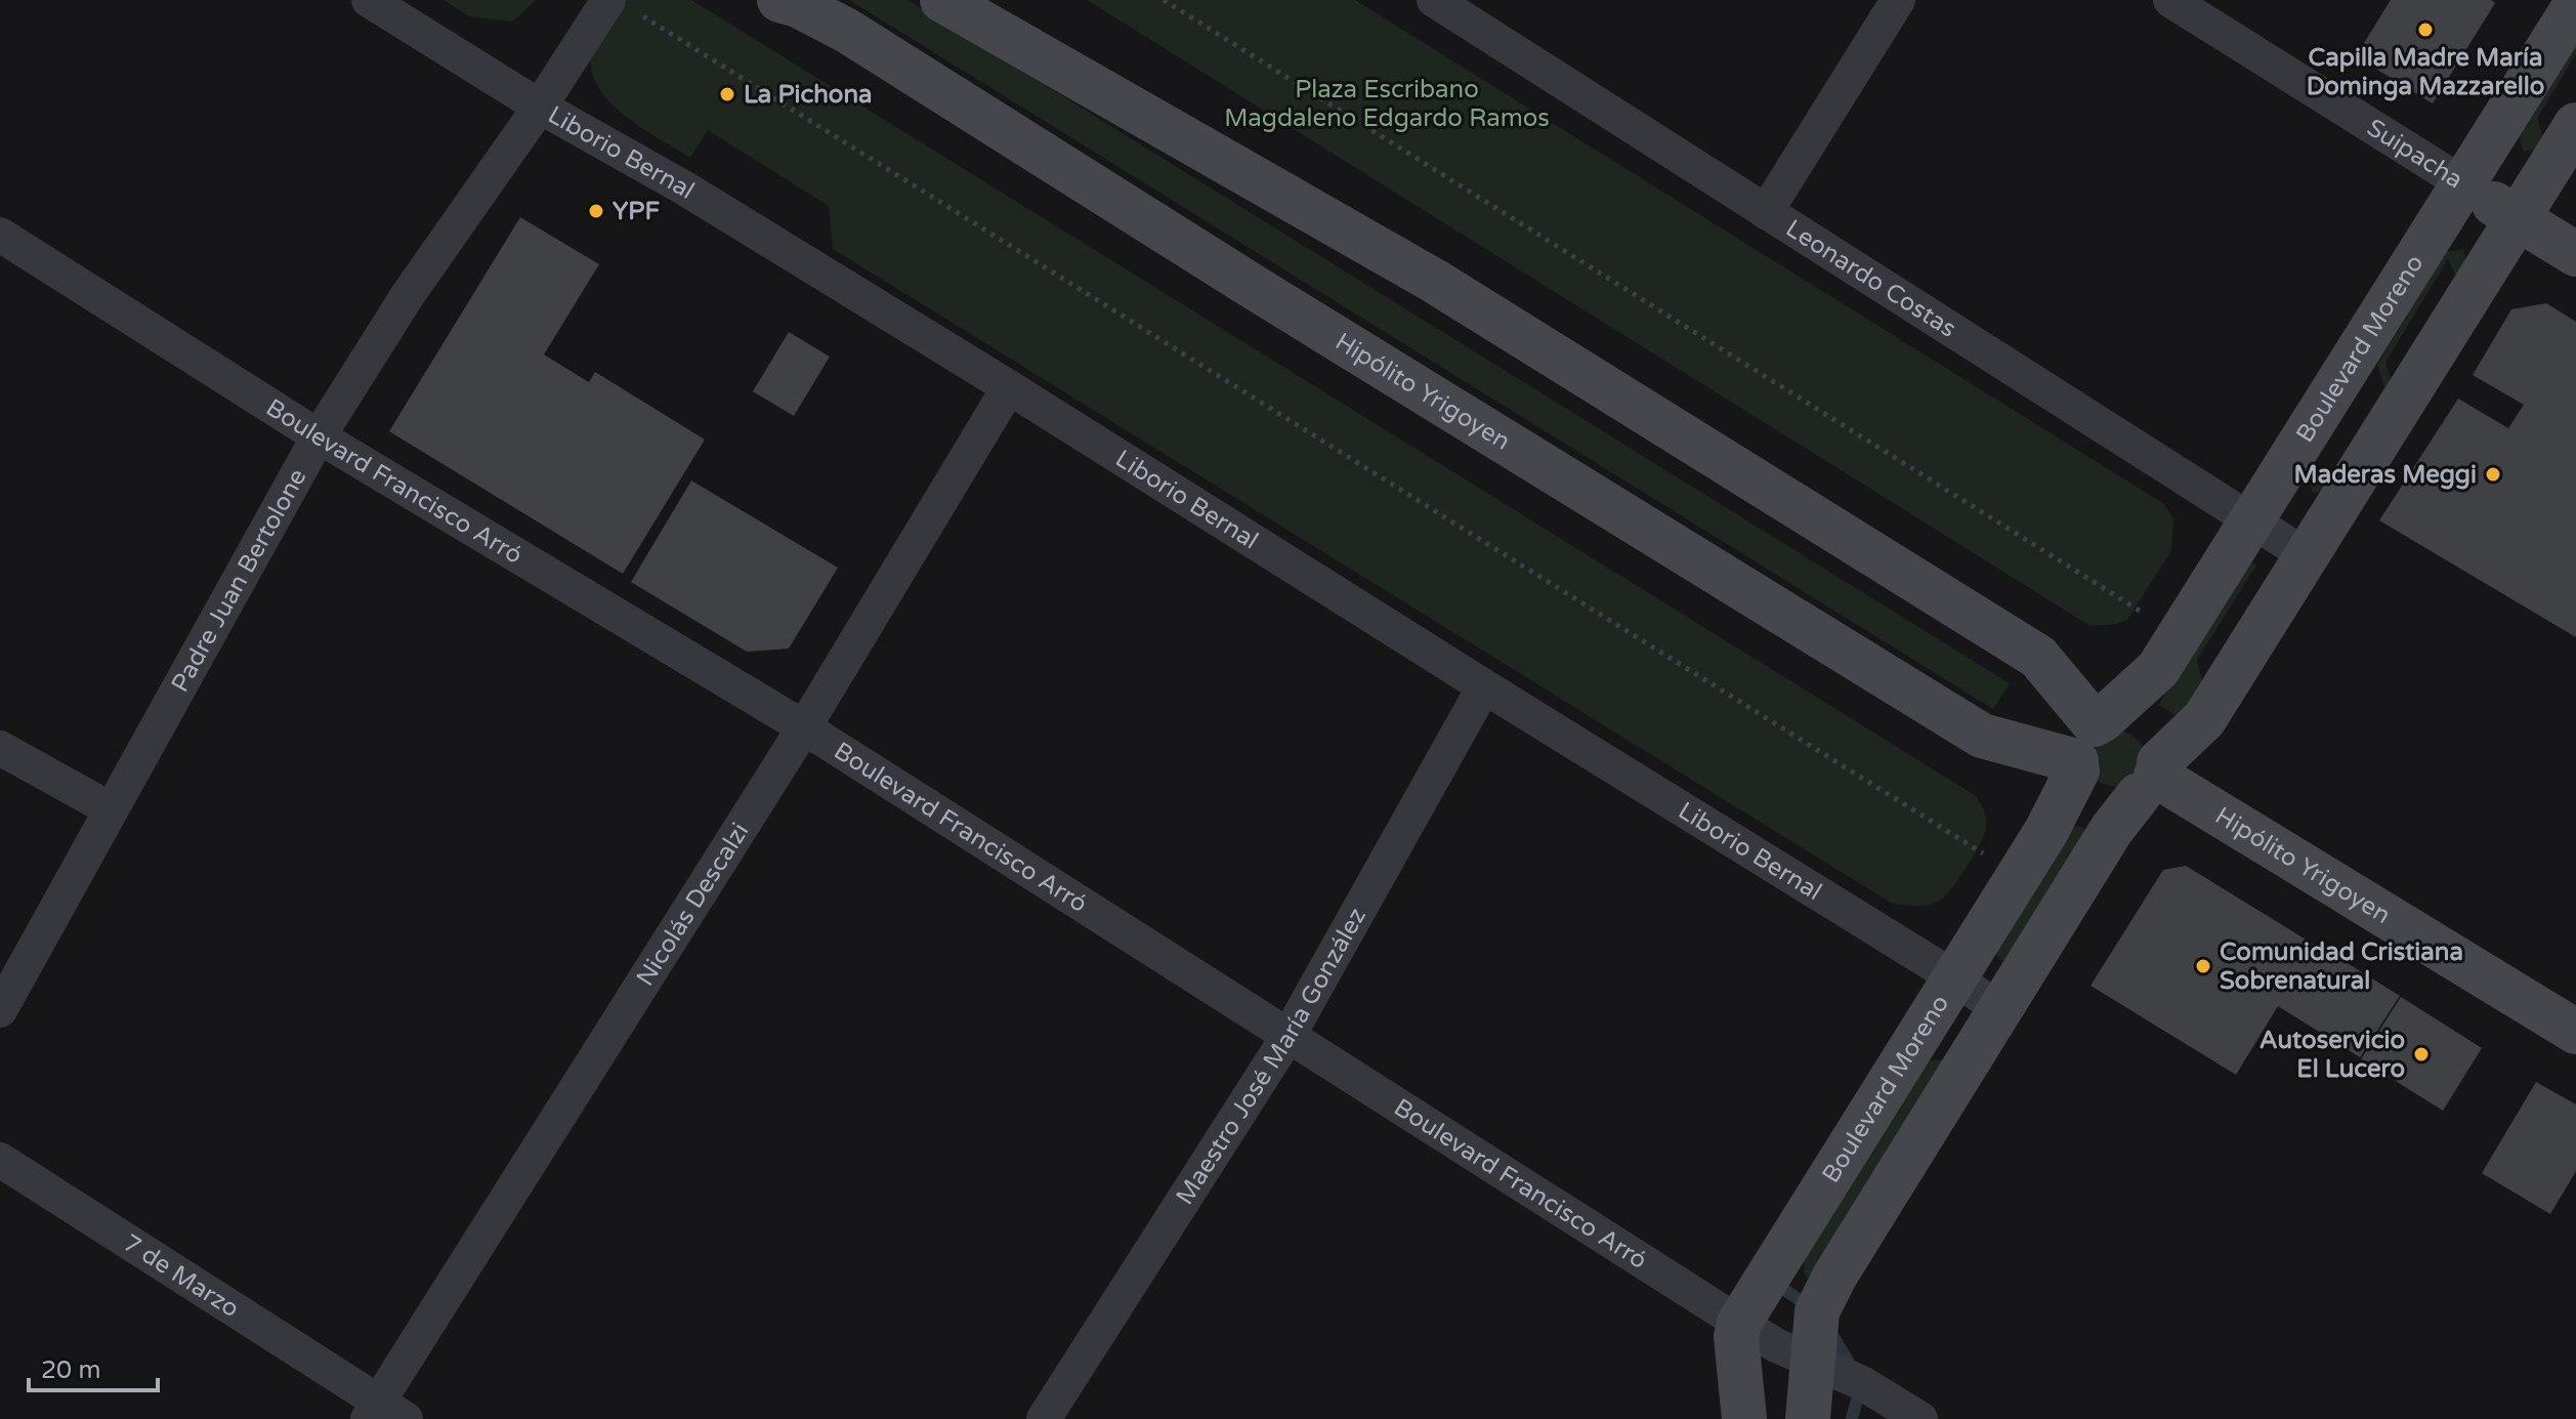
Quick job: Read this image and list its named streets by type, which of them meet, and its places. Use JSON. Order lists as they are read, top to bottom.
{
  "streets": {
    "main road": ["Suipacha", "Boulevard Moreno", "Hipólito Yrigoyen"],
    "street": [
      "Liborio Bernal",
      "Leonardo Costas",
      "Boulevard Francisco Arró",
      "Padre Juan Bertolone",
      "Nicolás Descalzi",
      "Maestro José María González",
      "7 de Marzo"
    ]
  },
  "crossings": [
    ["Liborio Bernal", "Boulevard Moreno"],
    ["Liborio Bernal", "Padre Juan Bertolone"],
    ["Liborio Bernal", "Nicolás Descalzi"],
    ["Liborio Bernal", "Maestro José María González"],
    ["Suipacha", "Boulevard Moreno"],
    ["Leonardo Costas", "Boulevard Moreno"],
    ["Boulevard Moreno", "Hipólito Yrigoyen"],
    ["Boulevard Moreno", "Boulevard Francisco Arró"],
    ["Boulevard Francisco Arró", "Padre Juan Bertolone"],
    ["Boulevard Francisco Arró", "Nicolás Descalzi"],
    ["Boulevard Francisco Arró", "Maestro José María González"],
    ["Nicolás Descalzi", "7 de Marzo"]
  ],
  "parks": ["Plaza Escribano Magdaleno Edgardo Ramos"],
  "places": [
    "Capilla Madre María Dominga Mazzarello",
    "La Pichona",
    "YPF",
    "Maderas Meggi",
    "Comunidad Cristiana Sobrenatural",
    "Autoservicio El Lucero"
  ],
  "scale_bar": "20 m"
}
